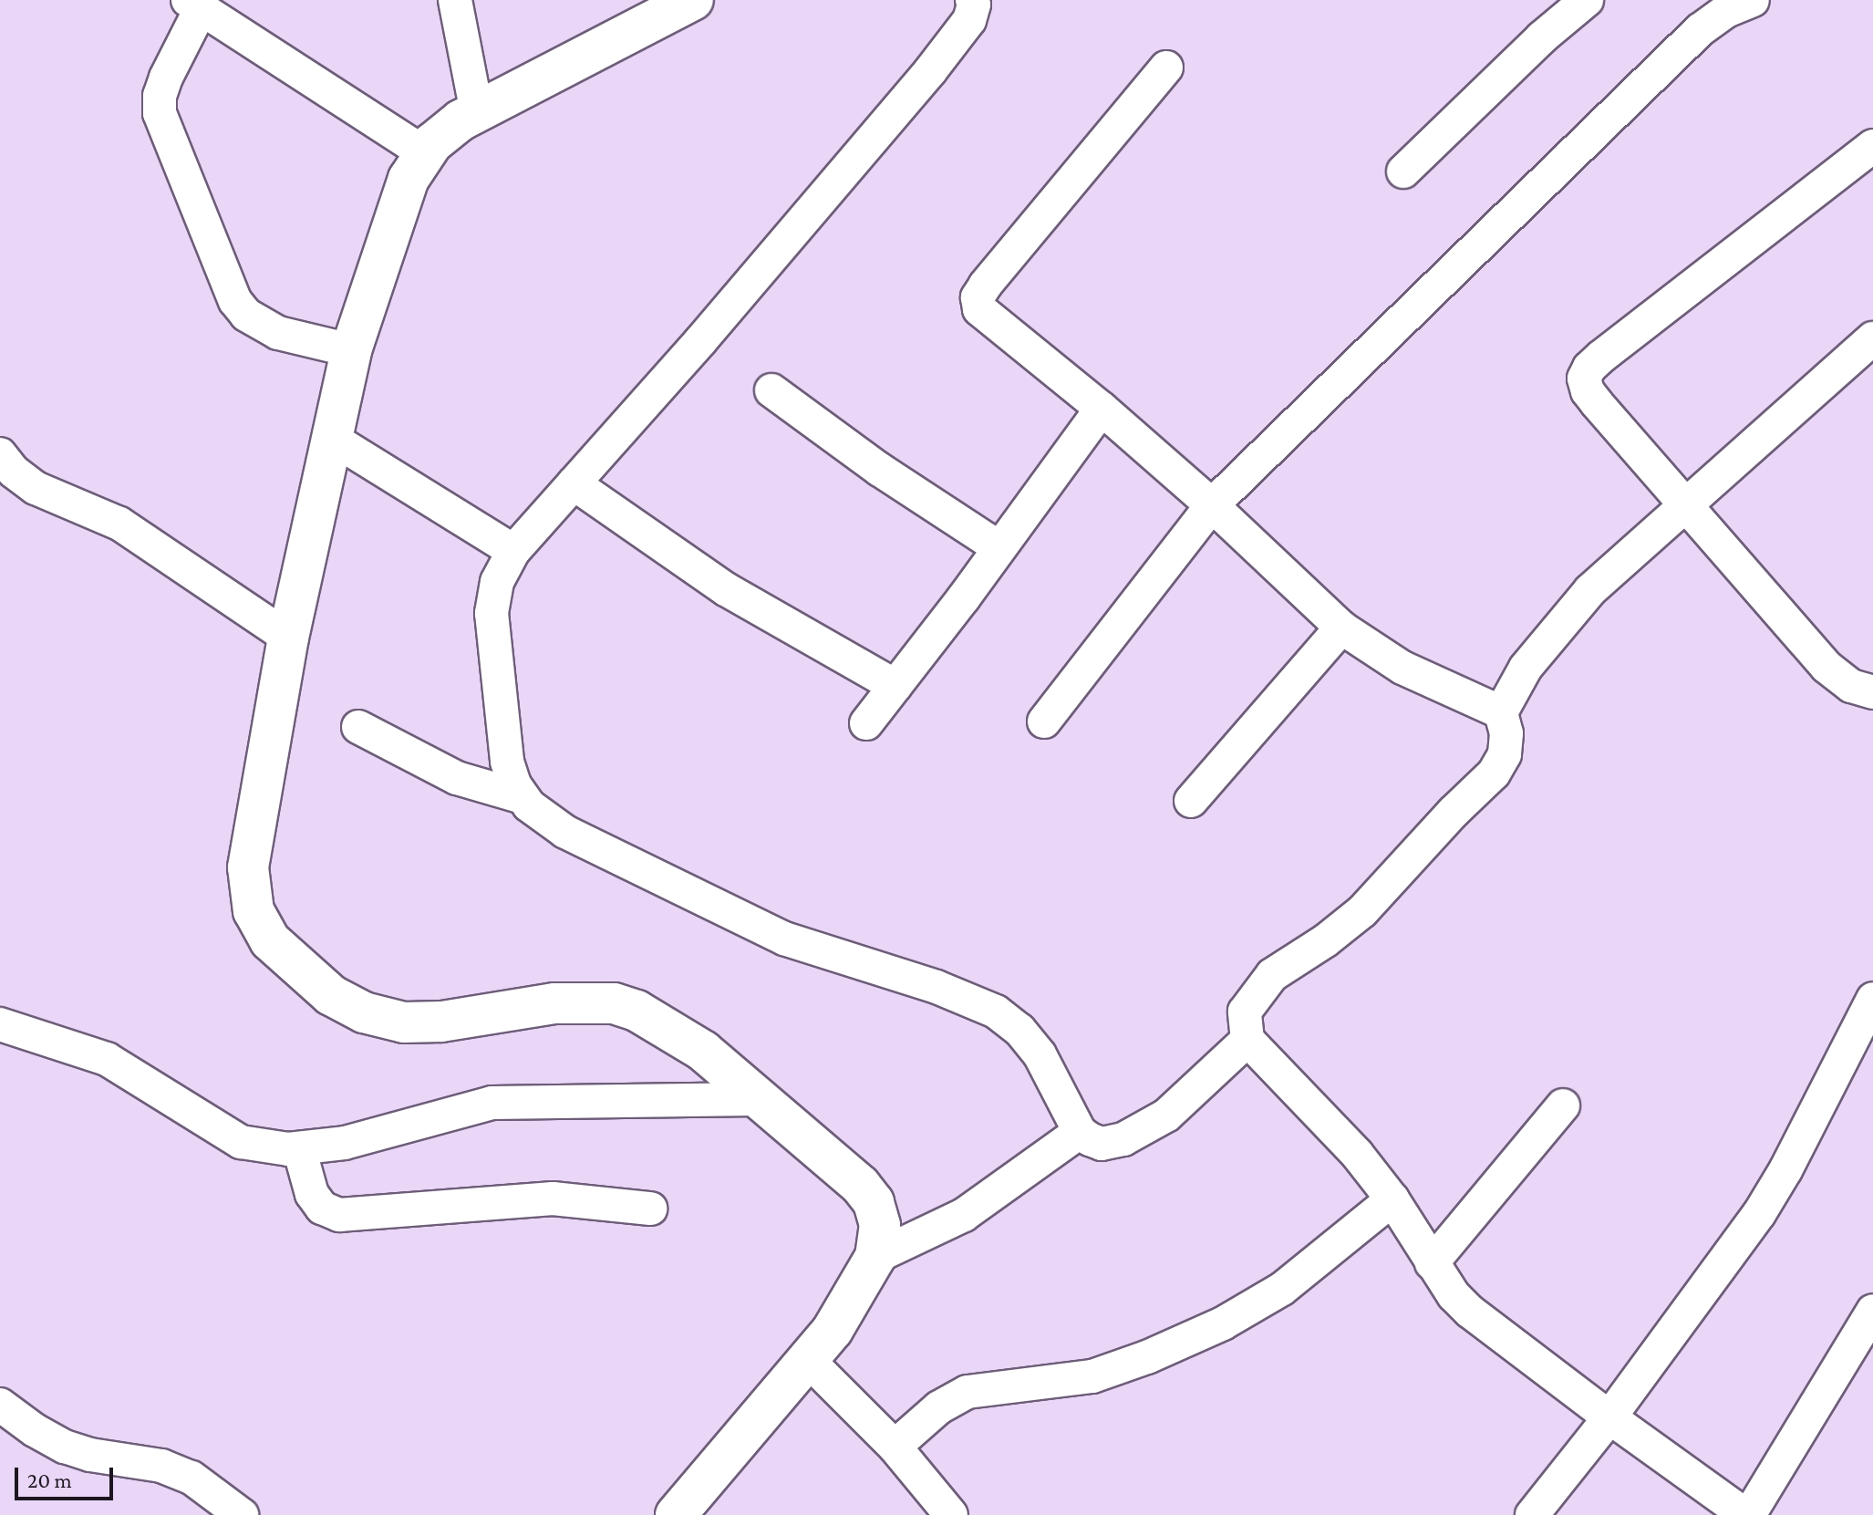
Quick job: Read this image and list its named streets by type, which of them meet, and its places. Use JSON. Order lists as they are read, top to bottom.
{
  "scale_bar": "20 m"
}
